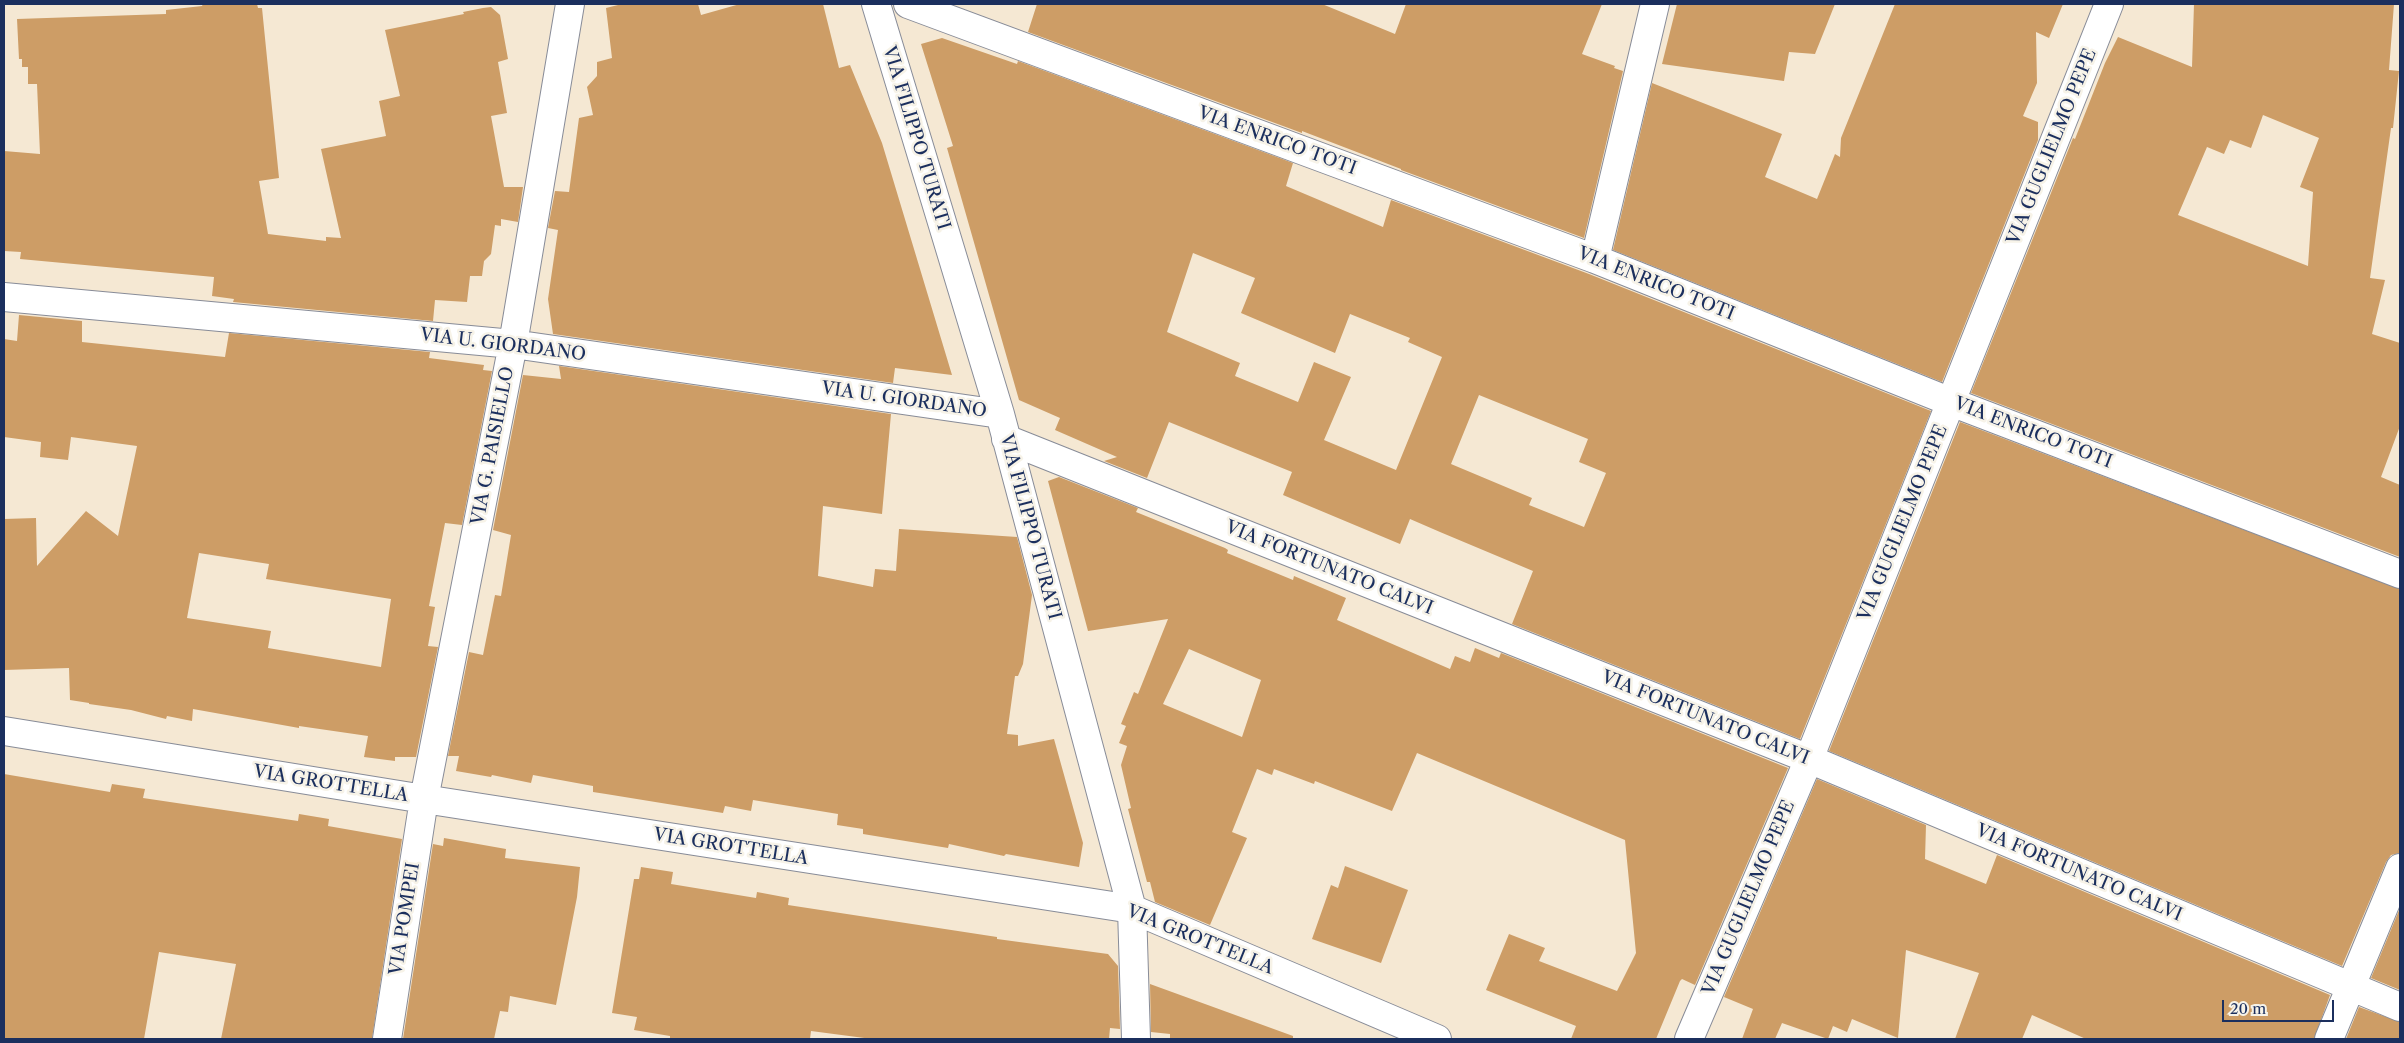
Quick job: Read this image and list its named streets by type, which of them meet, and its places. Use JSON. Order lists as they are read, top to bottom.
{
  "streets": {
    "street": [
      "VIA FILIPPO TURATI",
      "VIA ENRICO TOTI",
      "VIA GUGLIELMO PEPE",
      "VIA U. GIORDANO",
      "VIA G. PAISIELLO",
      "VIA FORTUNATO CALVI",
      "VIA GROTTELLA",
      "VIA POMPEI"
    ]
  },
  "crossings": [
    ["VIA FILIPPO TURATI", "VIA U. GIORDANO"],
    ["VIA FILIPPO TURATI", "VIA FORTUNATO CALVI"],
    ["VIA FILIPPO TURATI", "VIA GROTTELLA"],
    ["VIA ENRICO TOTI", "VIA GUGLIELMO PEPE"],
    ["VIA GUGLIELMO PEPE", "VIA FORTUNATO CALVI"],
    ["VIA U. GIORDANO", "VIA G. PAISIELLO"],
    ["VIA U. GIORDANO", "VIA FORTUNATO CALVI"],
    ["VIA G. PAISIELLO", "VIA GROTTELLA"],
    ["VIA G. PAISIELLO", "VIA POMPEI"],
    ["VIA GROTTELLA", "VIA POMPEI"]
  ],
  "scale_bar": "20 m"
}
